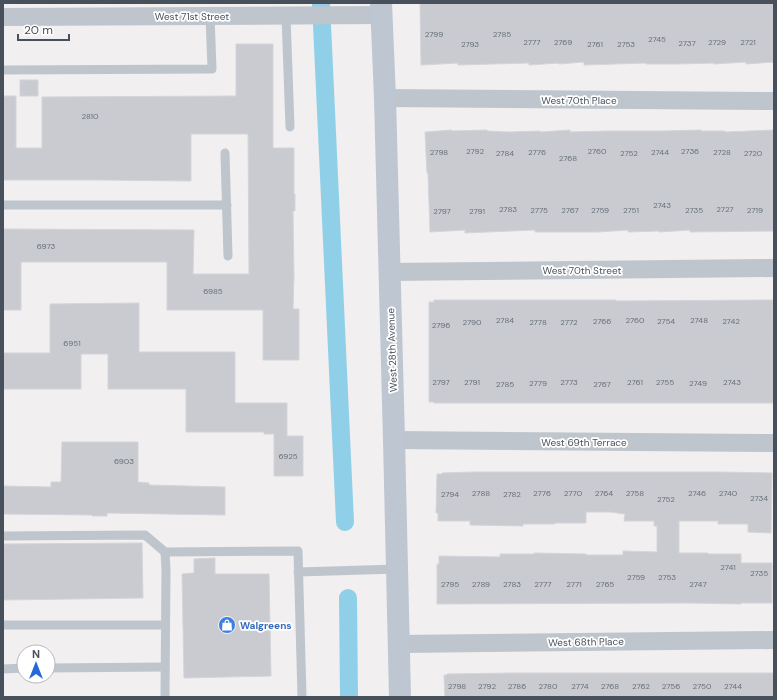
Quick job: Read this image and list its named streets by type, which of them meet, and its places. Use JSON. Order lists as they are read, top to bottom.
{
  "streets": {
    "main road": ["West 28th Avenue"],
    "street": [
      "West 71st Street",
      "West 70th Place",
      "West 70th Street",
      "West 69th Terrace",
      "West 68th Place"
    ]
  },
  "crossings": [
    ["West 71st Street", "West 28th Avenue"],
    ["West 70th Place", "West 28th Avenue"],
    ["West 70th Street", "West 28th Avenue"],
    ["West 28th Avenue", "West 69th Terrace"],
    ["West 28th Avenue", "West 68th Place"]
  ],
  "places": {
    "shop": ["Walgreens"]
  },
  "house_numbers": [
    "2799",
    "2785",
    "2745",
    "2777",
    "2769",
    "2729",
    "2721",
    "2737",
    "2793",
    "2761",
    "2753",
    "2810",
    "2792",
    "2760",
    "2736",
    "2798",
    "2776",
    "2744",
    "2728",
    "2784",
    "2752",
    "2720",
    "2768",
    "2743",
    "2783",
    "2727",
    "2775",
    "2767",
    "2759",
    "2751",
    "2735",
    "2719",
    "2797",
    "2791",
    "6973",
    "6985",
    "2784",
    "2760",
    "2748",
    "2766",
    "2754",
    "2742",
    "2790",
    "2778",
    "2772",
    "2796",
    "6951",
    "2797",
    "2791",
    "2773",
    "2761",
    "2755",
    "2743",
    "2779",
    "2749",
    "2785",
    "2767",
    "6925",
    "6903",
    "2788",
    "2776",
    "2770",
    "2764",
    "2758",
    "2746",
    "2740",
    "2794",
    "2782",
    "2734",
    "2752",
    "2741",
    "2735",
    "2759",
    "2753",
    "2795",
    "2789",
    "2783",
    "2777",
    "2771",
    "2765",
    "2747",
    "2798",
    "2792",
    "2786",
    "2780",
    "2774",
    "2768",
    "2762",
    "2756",
    "2750",
    "2744"
  ],
  "scale_bar": "20 m",
  "north": "top"
}
